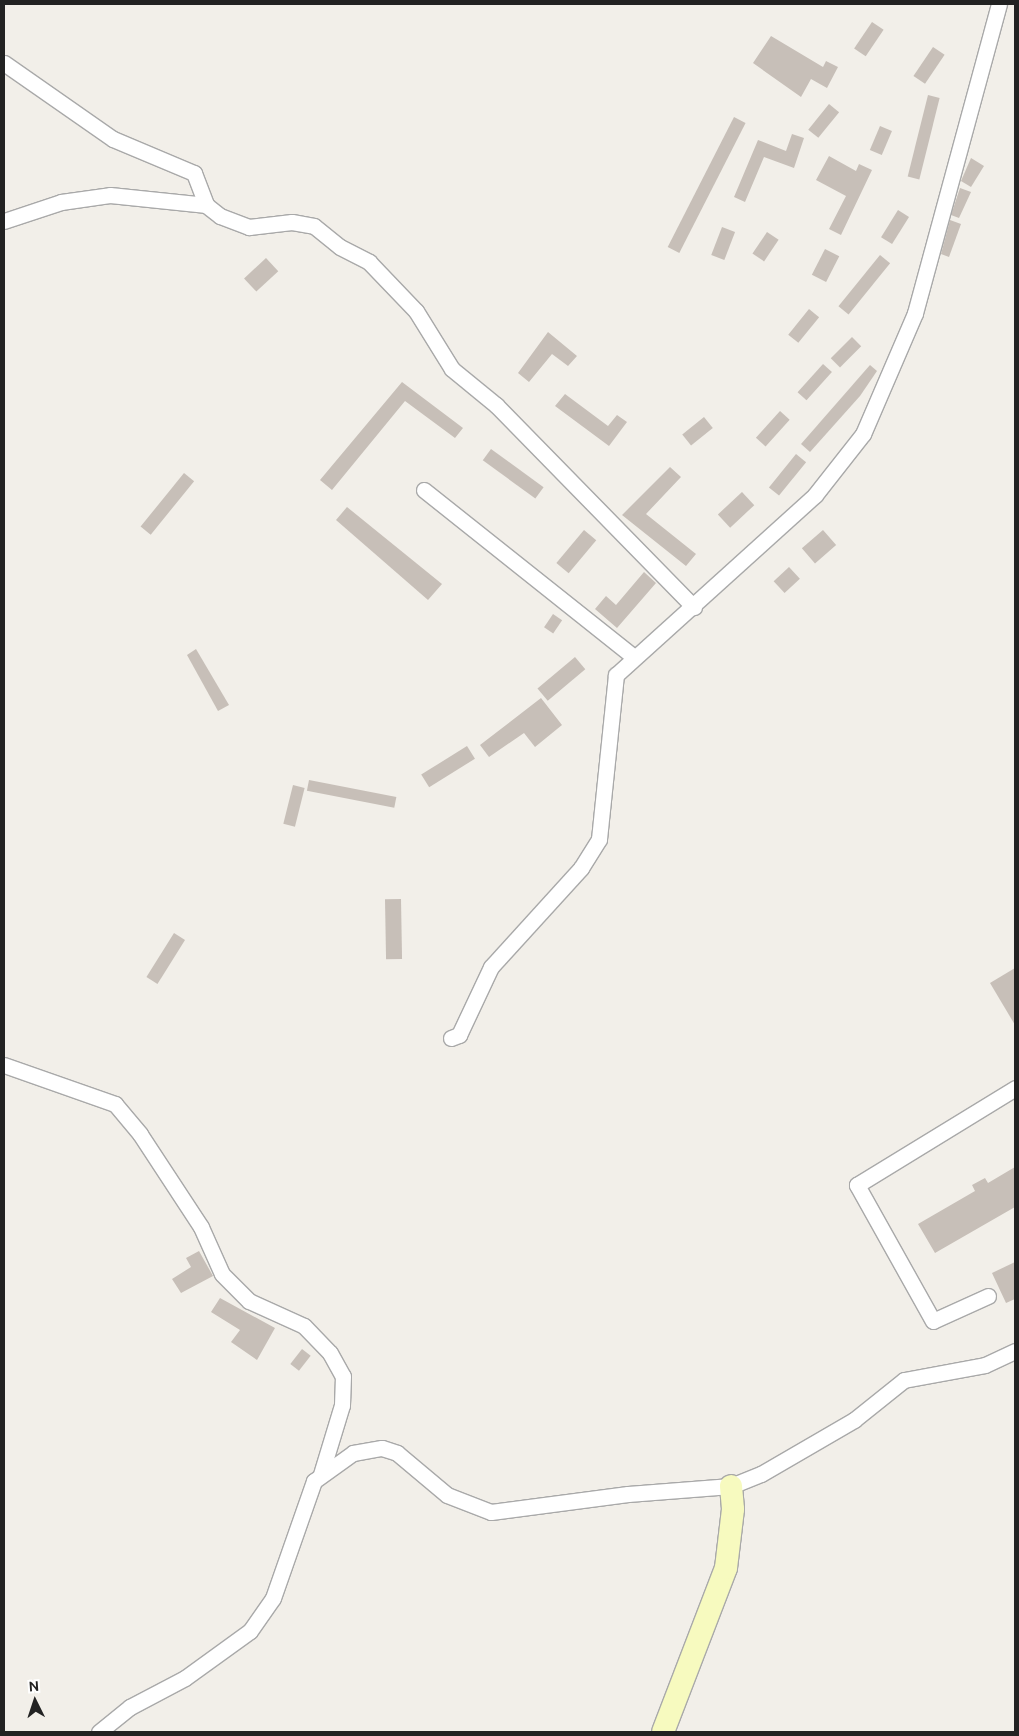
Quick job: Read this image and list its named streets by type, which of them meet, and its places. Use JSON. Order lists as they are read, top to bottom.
{
  "north": "top"
}
